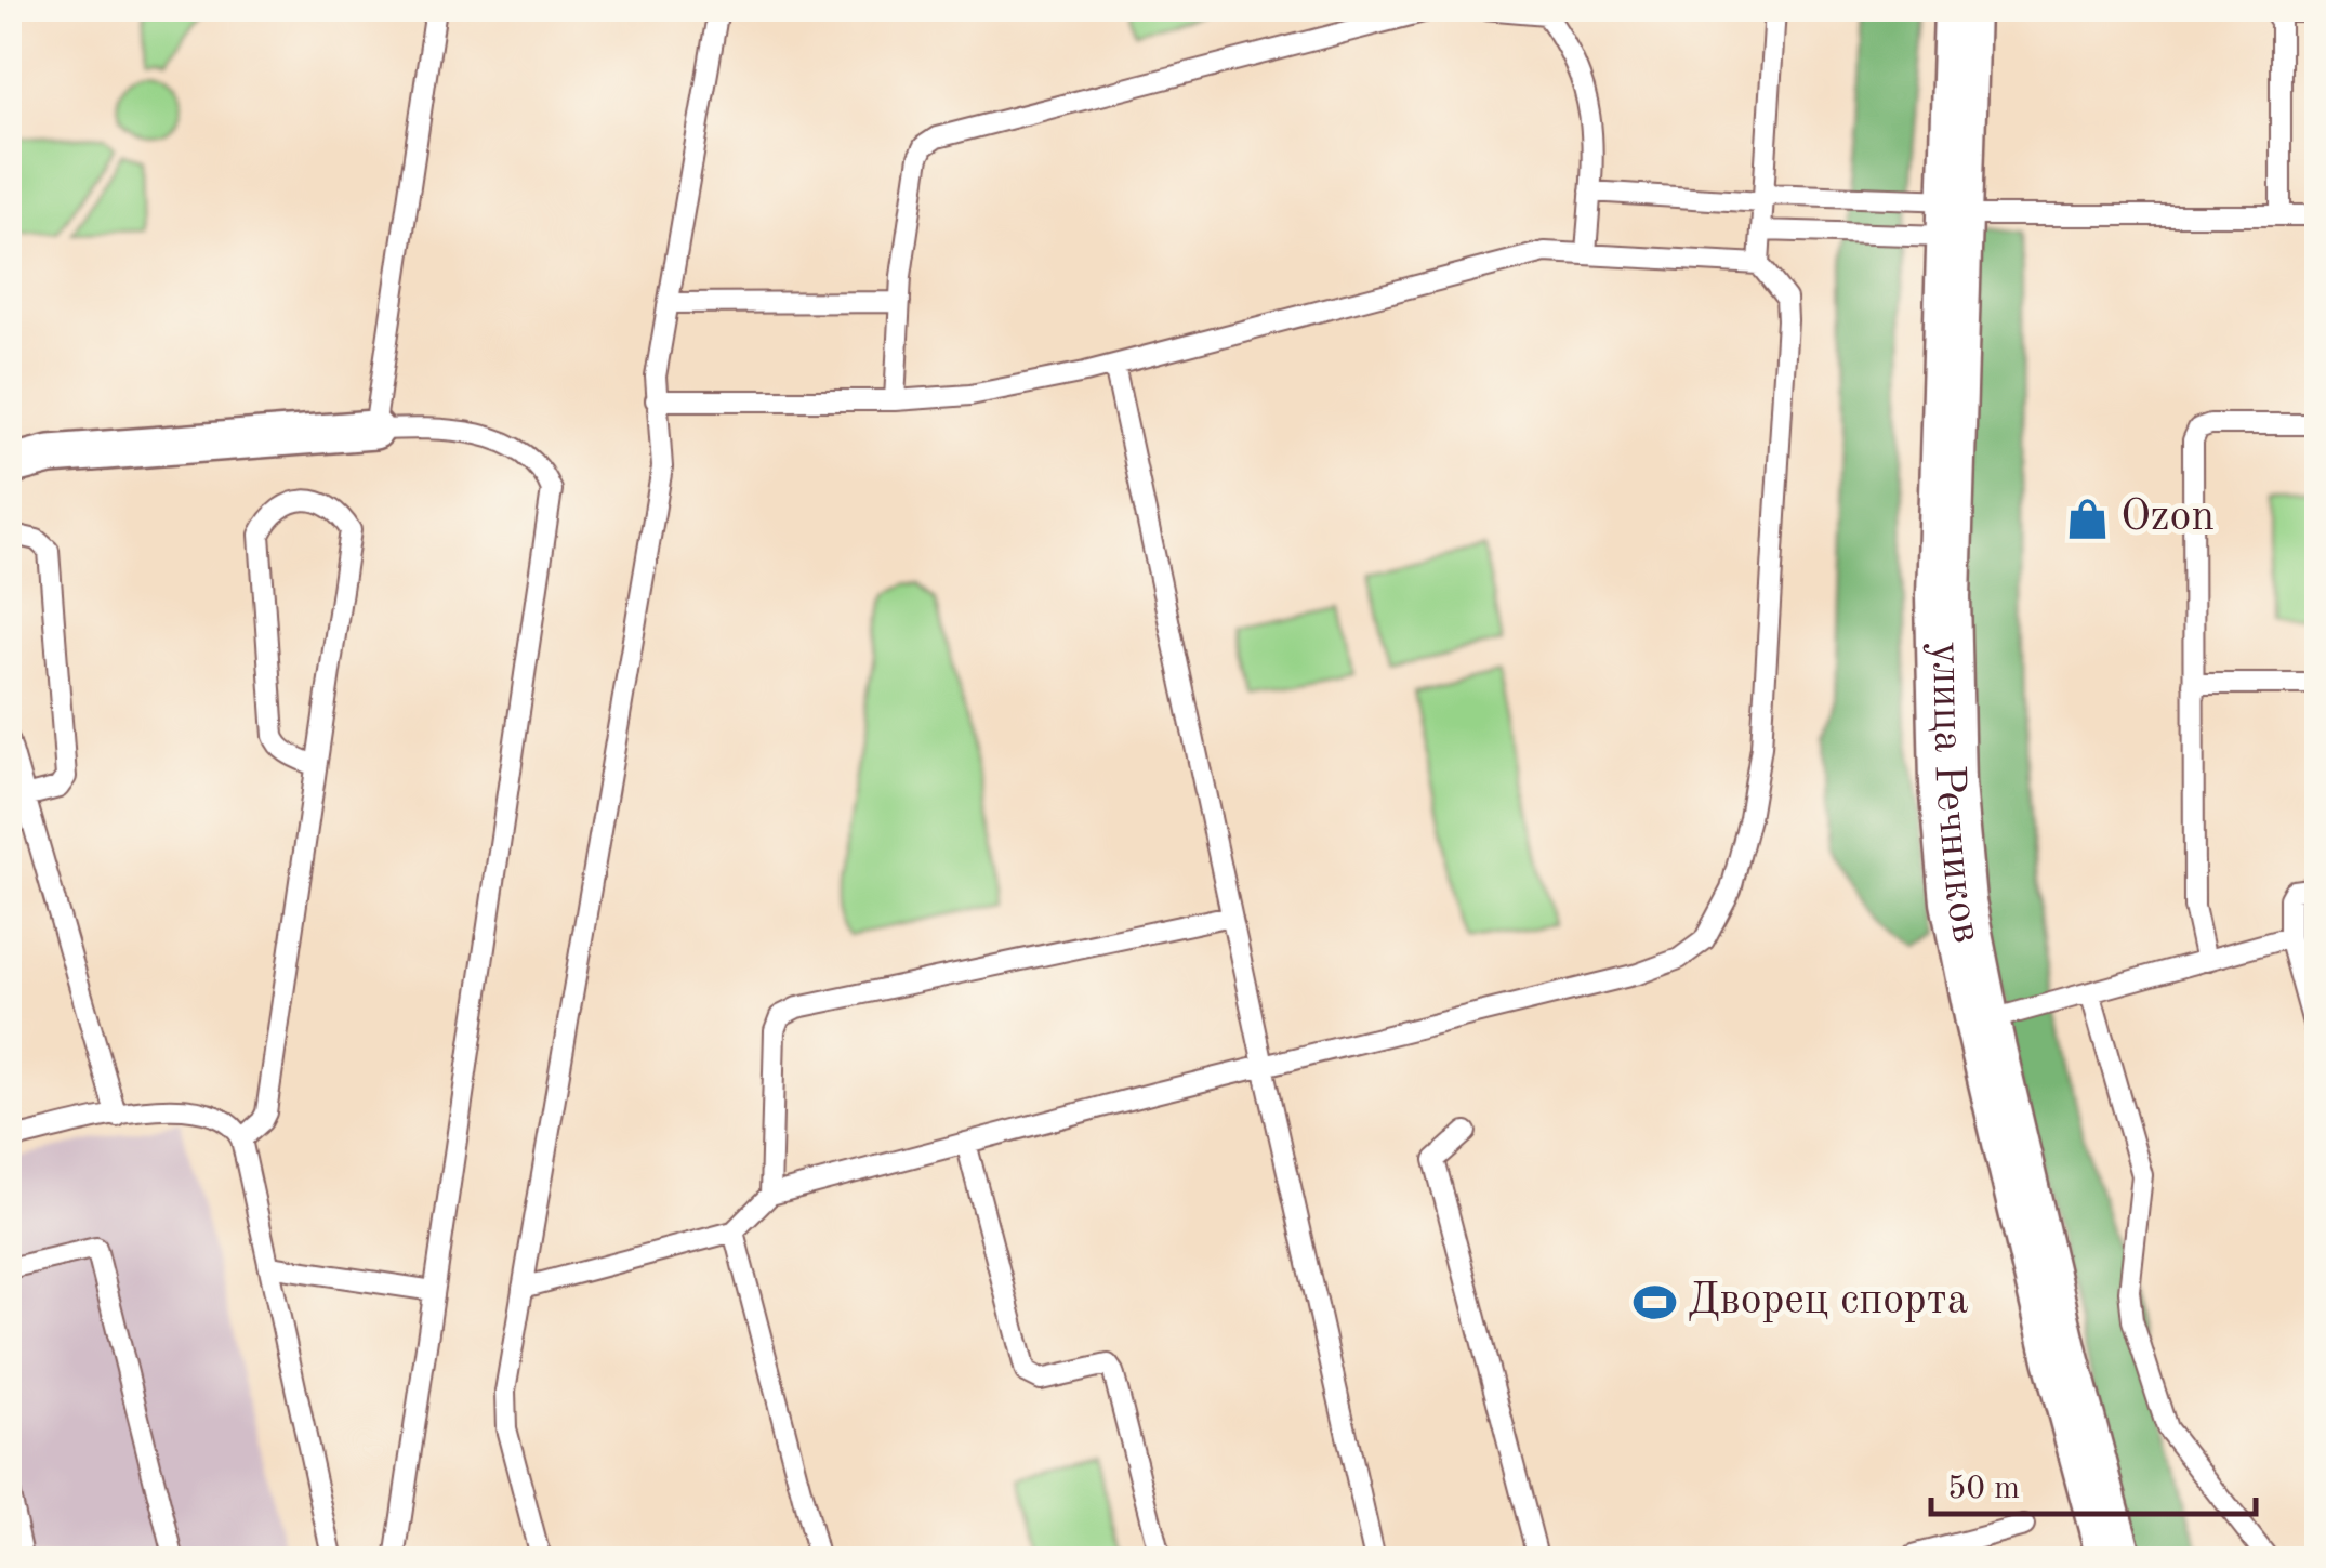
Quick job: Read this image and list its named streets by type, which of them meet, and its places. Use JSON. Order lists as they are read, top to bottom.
{
  "streets": {
    "street": ["улица Речников"]
  },
  "places": {
    "shop": ["Ozon"],
    "sports": ["Дворец спорта"]
  },
  "scale_bar": "50 m"
}
